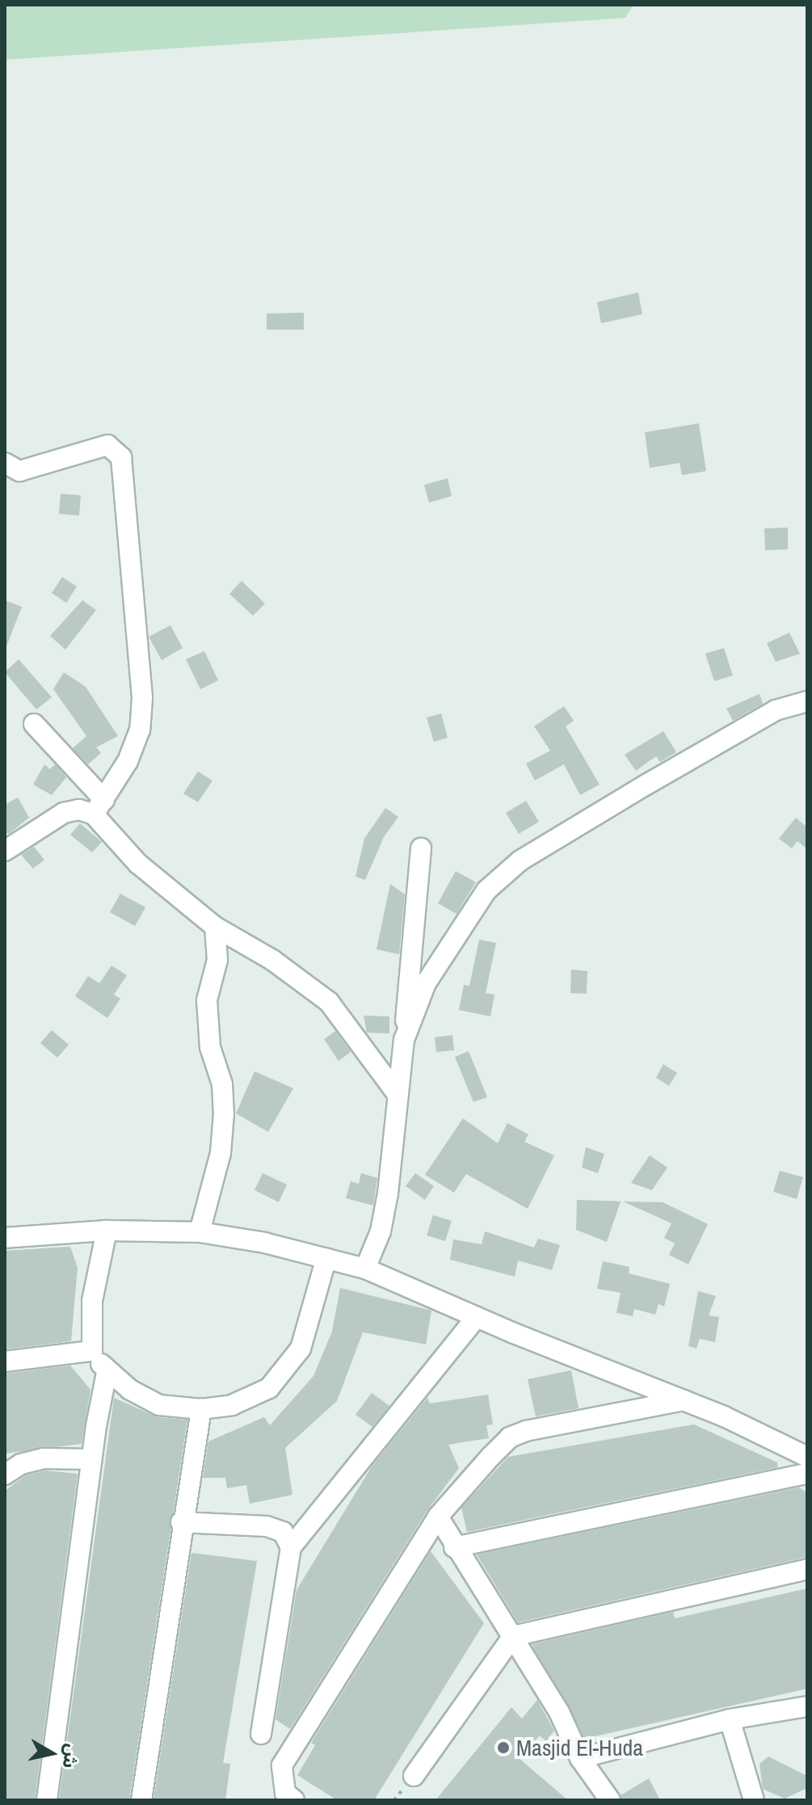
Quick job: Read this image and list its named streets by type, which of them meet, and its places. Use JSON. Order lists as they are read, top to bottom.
{
  "places": ["Masjid El-Huda"],
  "north": "right"
}
